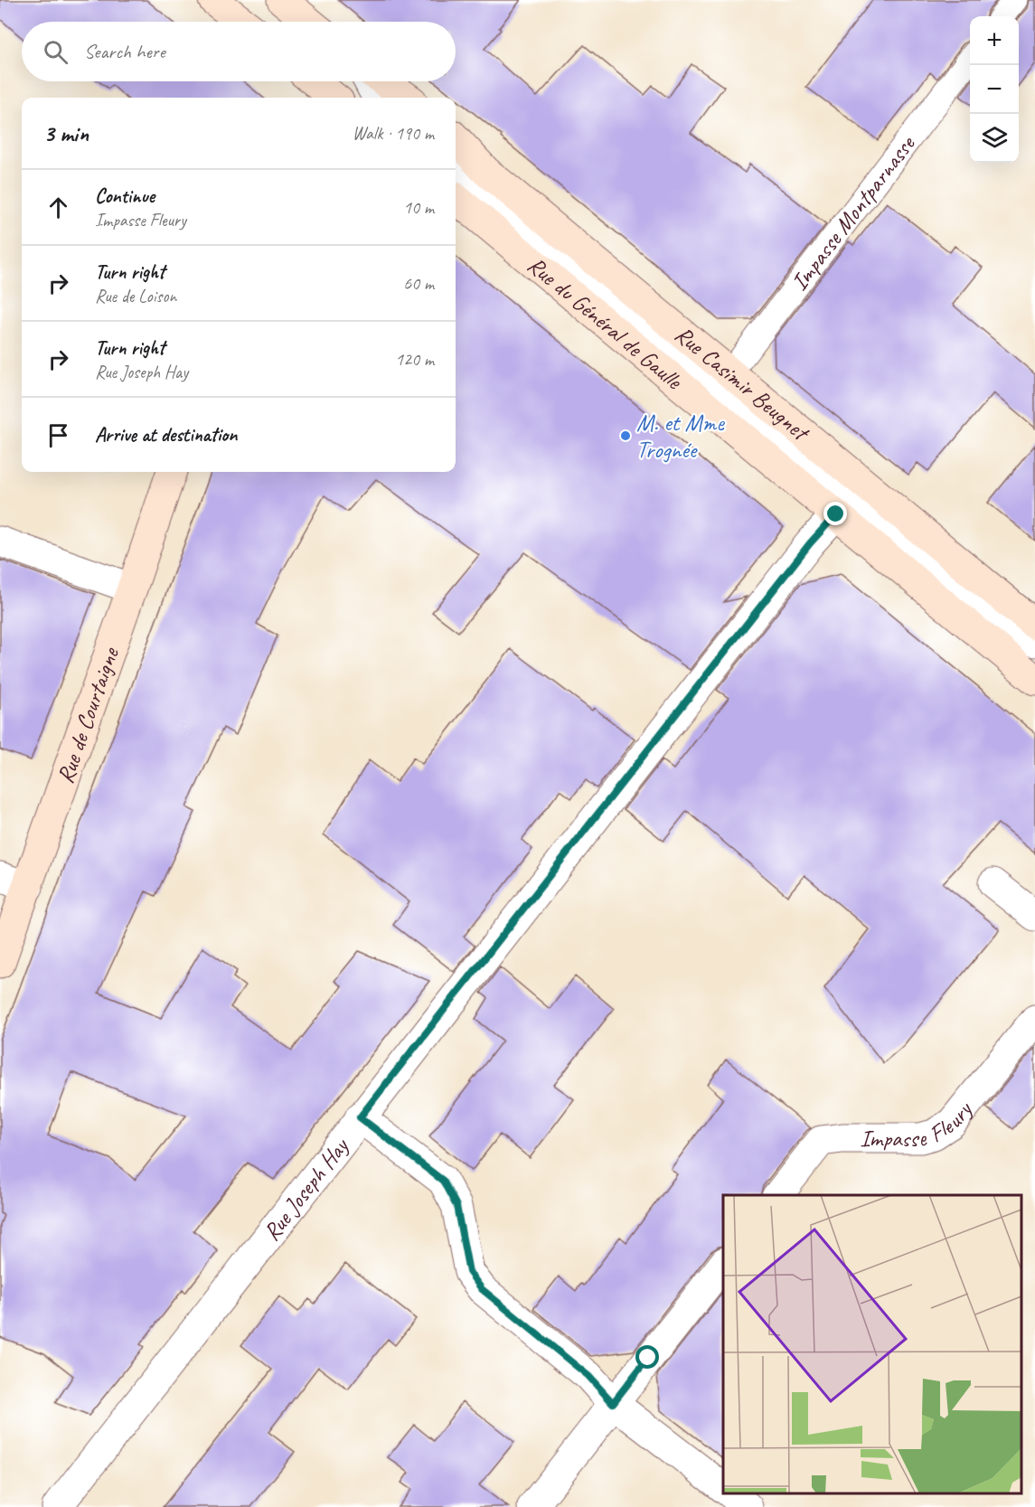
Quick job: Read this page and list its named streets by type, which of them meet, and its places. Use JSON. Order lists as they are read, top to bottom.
{
  "streets": {
    "main road": ["Rue du Général de Gaulle", "Rue Casimir Beugnet", "Rue de Courtaigne"],
    "street": ["Impasse Fleury", "Rue Joseph Hay"],
    "lane": ["Impasse Montparnasse"]
  },
  "crossings": [
    ["Impasse Montparnasse", "Rue Casimir Beugnet"],
    ["Rue du Général de Gaulle", "Rue Joseph Hay"]
  ],
  "places": ["M. et Mme Trognée"],
  "page": {
    "map_buttons": ["+", "−"],
    "search": "Search here",
    "heading": ["3 min", "Walk · 190 m"],
    "list": [
      ["Continue", "Impasse Fleury", "10 m"],
      ["Turn right", "Rue de Loison", "60 m"],
      ["Turn right", "Rue Joseph Hay", "120 m"],
      "Arrive at destination"
    ]
  }
}
